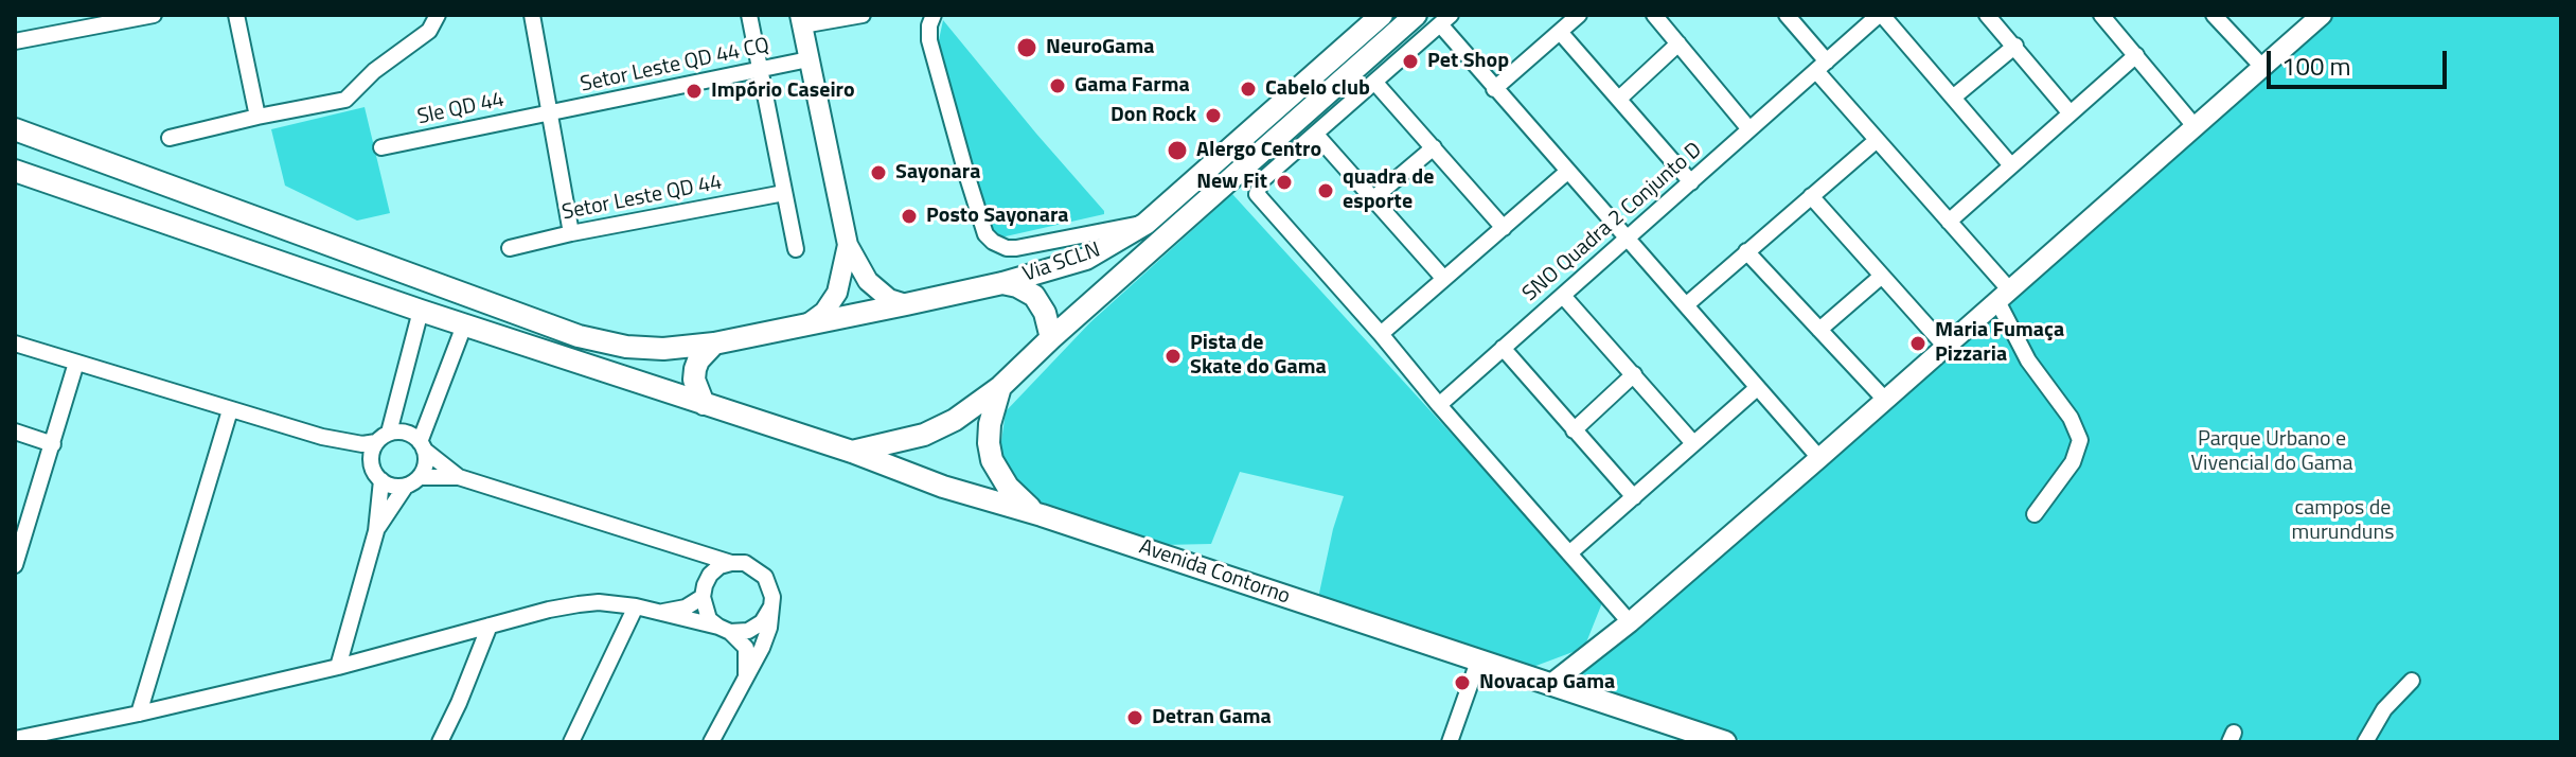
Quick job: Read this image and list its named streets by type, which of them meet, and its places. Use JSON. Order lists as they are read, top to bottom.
{
  "streets": {
    "main road": ["Via SCLN", "Avenida Contorno"],
    "street": [
      "Setor Leste QD 44 CQ",
      "Sle QD 44",
      "Setor Leste QD 44",
      "SNO Quadra 2 Conjunto D"
    ]
  },
  "crossings": [
    ["Setor Leste QD 44 CQ", "Sle QD 44"],
    ["Via SCLN", "Avenida Contorno"]
  ],
  "parks": ["Parque Urbano e Vivencial do Gama", "campos de murunduns"],
  "places": [
    "NeuroGama",
    "Pet Shop",
    "Gama Farma",
    "Cabelo club",
    "Impório Caseiro",
    "Don Rock",
    "Alergo Centro",
    "Sayonara",
    "New Fit",
    "quadra de esporte",
    "Posto Sayonara",
    "Maria Fumaça Pizzaria",
    "Pista de Skate do Gama",
    "Novacap Gama",
    "Detran Gama"
  ],
  "scale_bar": "100 m"
}
